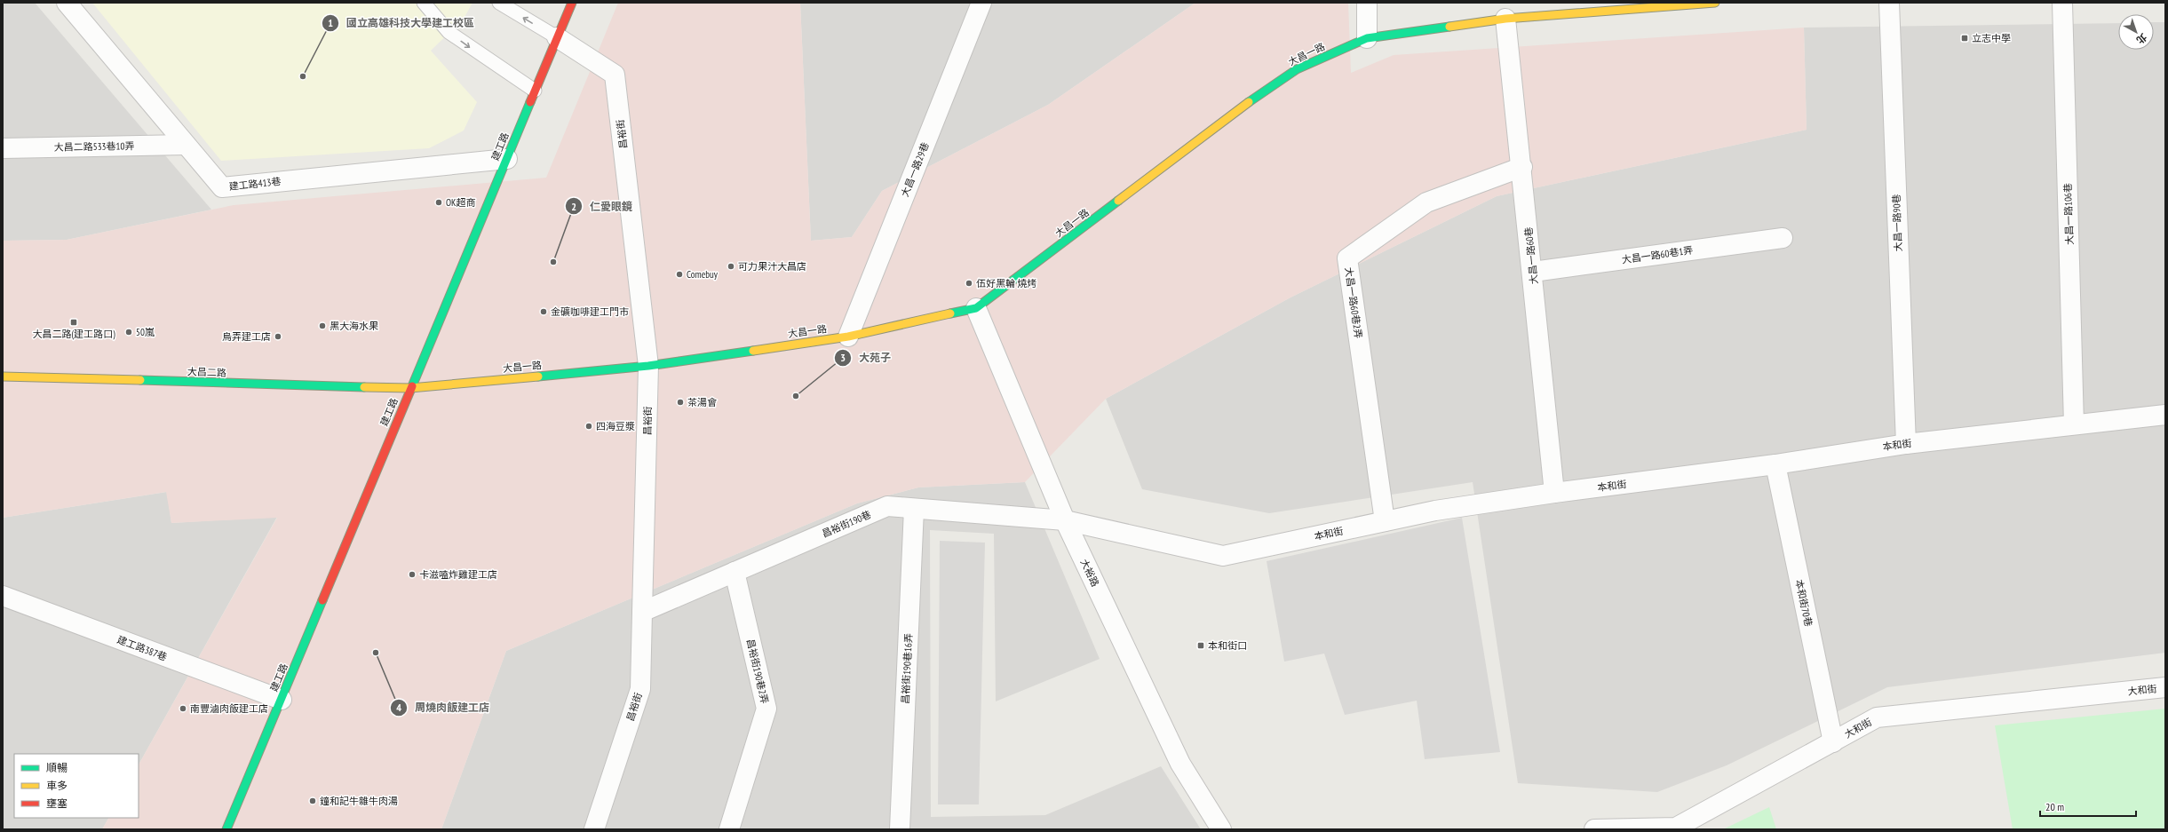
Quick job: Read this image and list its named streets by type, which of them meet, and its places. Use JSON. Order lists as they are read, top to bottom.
{
  "streets": {
    "street": [
      "大昌一路",
      "昌裕街",
      "大昌二路533巷10弄",
      "建工路",
      "大昌一路29巷",
      "建工路413巷",
      "大昌一路106巷",
      "大昌一路90巷",
      "大昌一路60巷1弄",
      "大昌一路60巷",
      "大昌一路60巷2弄",
      "大昌二路",
      "本和街",
      "昌裕街190巷",
      "大裕路",
      "本和街70巷",
      "建工路387巷",
      "昌裕街190巷16弄",
      "昌裕街190巷2弄",
      "大和街"
    ]
  },
  "crossings": [
    ["大昌一路", "昌裕街"],
    ["大昌一路", "建工路"],
    ["大昌一路", "大昌一路29巷"],
    ["大昌一路", "大昌一路60巷"],
    ["大昌一路", "大昌二路"],
    ["大昌一路", "大裕路"],
    ["昌裕街", "建工路"],
    ["昌裕街", "昌裕街190巷"],
    ["大昌二路533巷10弄", "建工路413巷"],
    ["建工路", "建工路413巷"],
    ["建工路", "大昌二路"],
    ["建工路", "建工路387巷"],
    ["大昌一路106巷", "本和街"],
    ["大昌一路90巷", "本和街"],
    ["大昌一路60巷1弄", "大昌一路60巷"],
    ["大昌一路60巷", "大昌一路60巷2弄"],
    ["大昌一路60巷", "本和街"],
    ["大昌一路60巷2弄", "本和街"],
    ["本和街", "昌裕街190巷"],
    ["本和街", "大裕路"],
    ["本和街", "本和街70巷"],
    ["昌裕街190巷", "大裕路"],
    ["昌裕街190巷", "昌裕街190巷16弄"],
    ["昌裕街190巷", "昌裕街190巷2弄"],
    ["本和街70巷", "大和街"]
  ],
  "places": {
    "transit": ["立志中學", "大昌二路(建工路口)", "本和街口"],
    "other": [
      "國立高雄科技大學建工校區",
      "OK超商",
      "仁愛眼鏡",
      "可力果汁大昌店",
      "Comebuy",
      "伍好黑輪 燒烤",
      "金礦咖啡建工門市",
      "黑大海水果",
      "50嵐",
      "烏弄建工店",
      "大苑子",
      "茶湯會",
      "四海豆漿",
      "卡滋嗑炸雞建工店",
      "周燒肉飯建工店",
      "南豐滷肉飯建工店",
      "鐘和記牛雜牛肉湯"
    ]
  },
  "legend": ["順暢", "車多", "壅塞"],
  "scale_bar": "20 m",
  "north": "bottom right"
}
